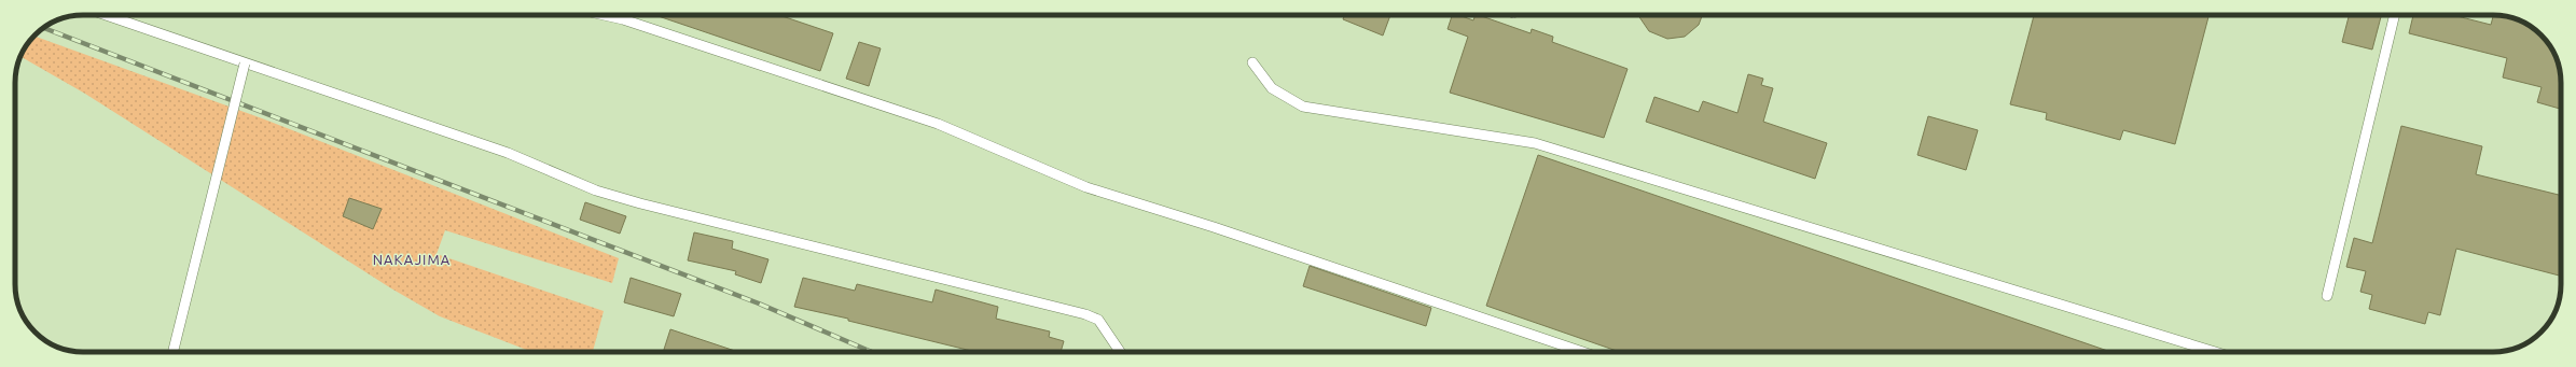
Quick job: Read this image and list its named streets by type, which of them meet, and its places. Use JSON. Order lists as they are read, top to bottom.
{
  "districts": ["NAKAJIMA"]
}
